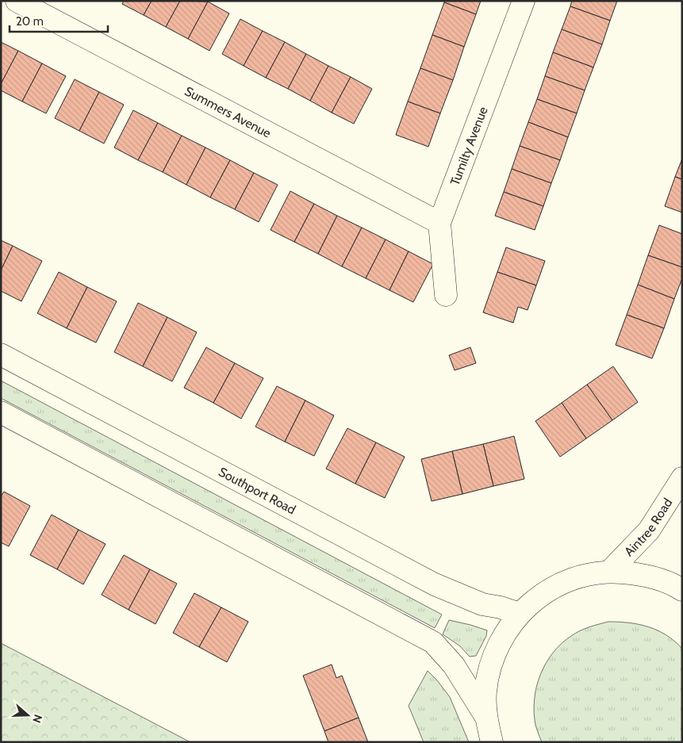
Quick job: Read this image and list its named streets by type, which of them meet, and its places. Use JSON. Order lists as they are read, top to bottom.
{
  "streets": {
    "main road": [
      "Summers Avenue",
      "Tumilty Avenue",
      "Southport Road",
      "Aintree Road"
    ]
  },
  "crossings": [
    ["Summers Avenue", "Tumilty Avenue"]
  ],
  "scale_bar": "20 m",
  "north": "right"
}
